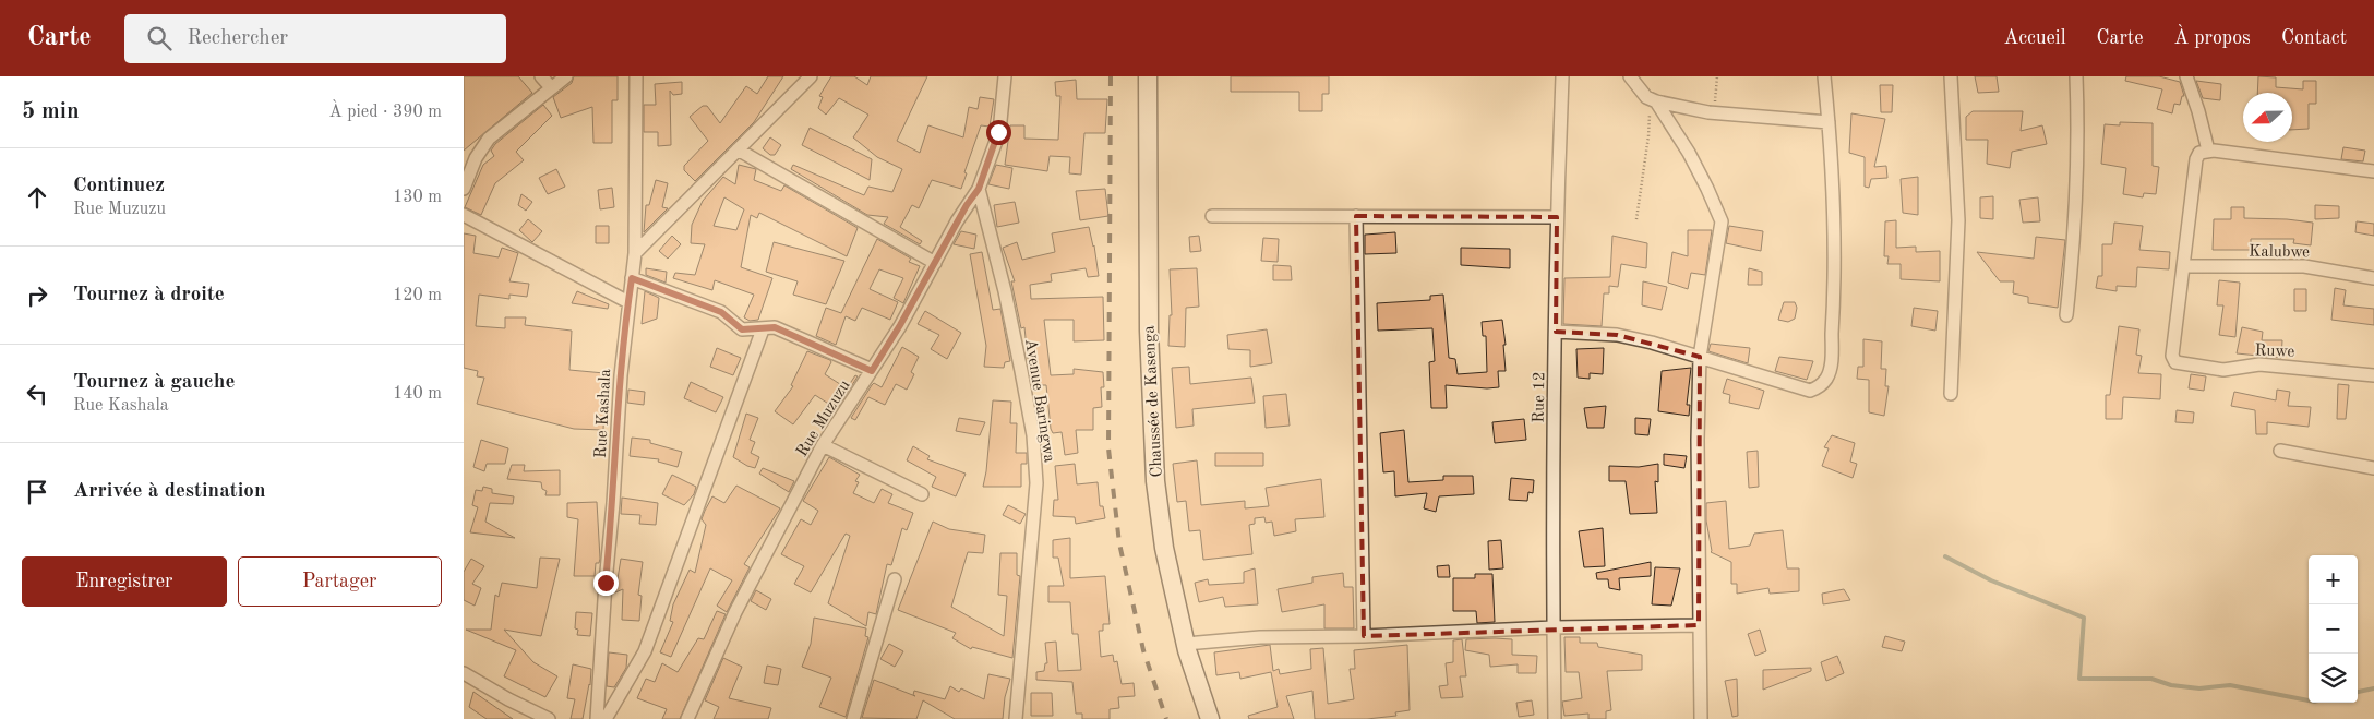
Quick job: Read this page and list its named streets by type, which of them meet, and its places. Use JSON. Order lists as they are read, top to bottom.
{
  "streets": {
    "main road": ["Chaussée de Kasenga"],
    "street": [
      "Kalubwe",
      "Ruwe",
      "Rue 12",
      "Avenue Baringwa",
      "Rue Kashala",
      "Rue Muzuzu"
    ]
  },
  "crossings": [
    ["Kalubwe", "Ruwe"],
    ["Avenue Baringwa", "Rue Muzuzu"]
  ],
  "north": "left",
  "page": {
    "header": "Carte",
    "search": "Rechercher",
    "nav": [
      "Accueil",
      "Carte",
      "À propos",
      "Contact"
    ],
    "heading": ["5 min", "À pied · 390 m"],
    "list": [
      ["Continuez", "Rue Muzuzu", "130 m"],
      ["Tournez à droite", "120 m"],
      ["Tournez à gauche", "Rue Kashala", "140 m"],
      "Arrivée à destination"
    ],
    "buttons": ["Enregistrer", "Partager"],
    "map_buttons": ["+", "−"]
  }
}
